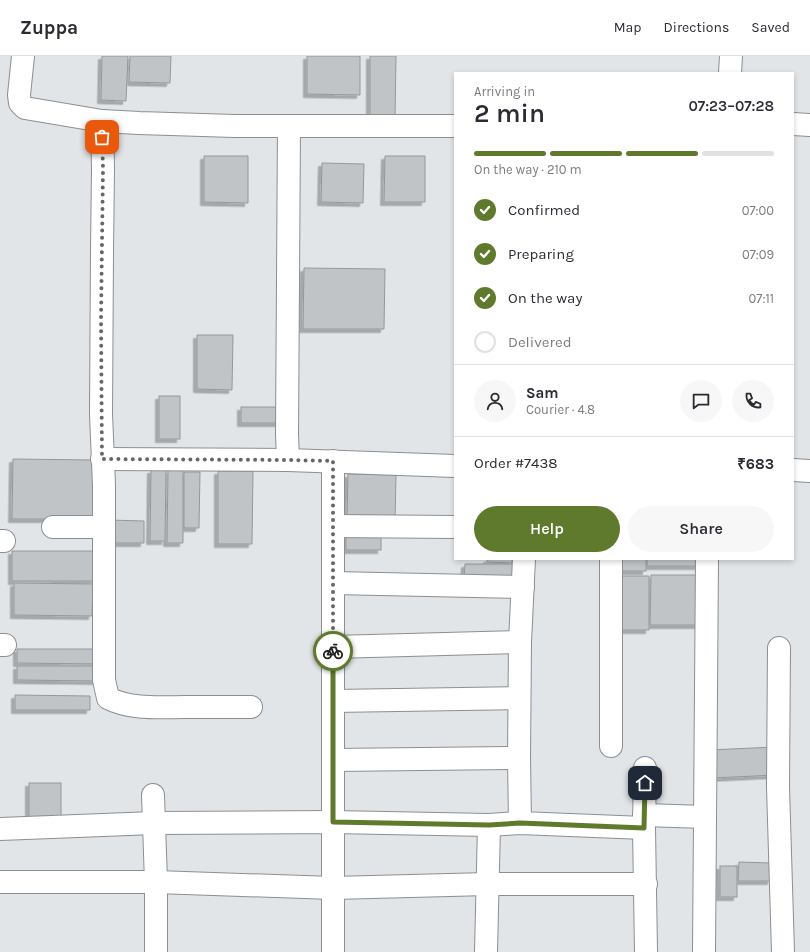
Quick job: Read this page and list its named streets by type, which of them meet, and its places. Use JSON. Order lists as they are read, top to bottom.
{
  "page": {
    "header": "Zuppa",
    "nav": ["Map", "Directions", "Saved"],
    "heading": ["2 min", "Arriving in", "07:23–07:28"],
    "panel": [
      "Sam",
      "Courier · 4.8",
      "Order #7438",
      "₹683"
    ],
    "bar": "On the way · 210 m",
    "list": [
      ["Confirmed", "07:00"],
      ["Preparing", "07:09"],
      ["On the way", "07:11"],
      "Delivered"
    ],
    "buttons": ["Help", "Share"]
  }
}
